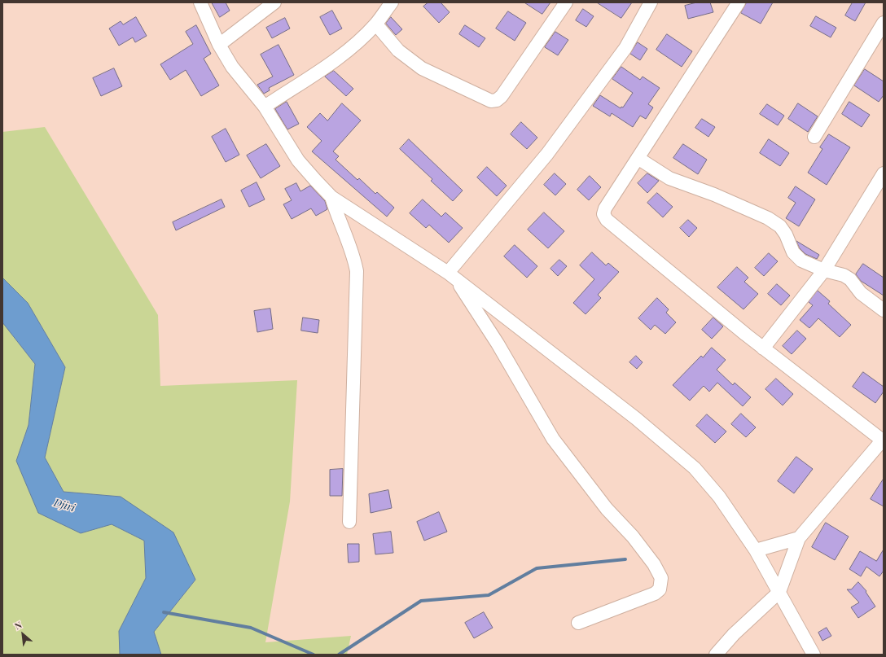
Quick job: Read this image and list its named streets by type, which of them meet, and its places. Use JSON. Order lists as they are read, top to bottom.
{
  "water": ["Djiri"],
  "north": "top left"
}
